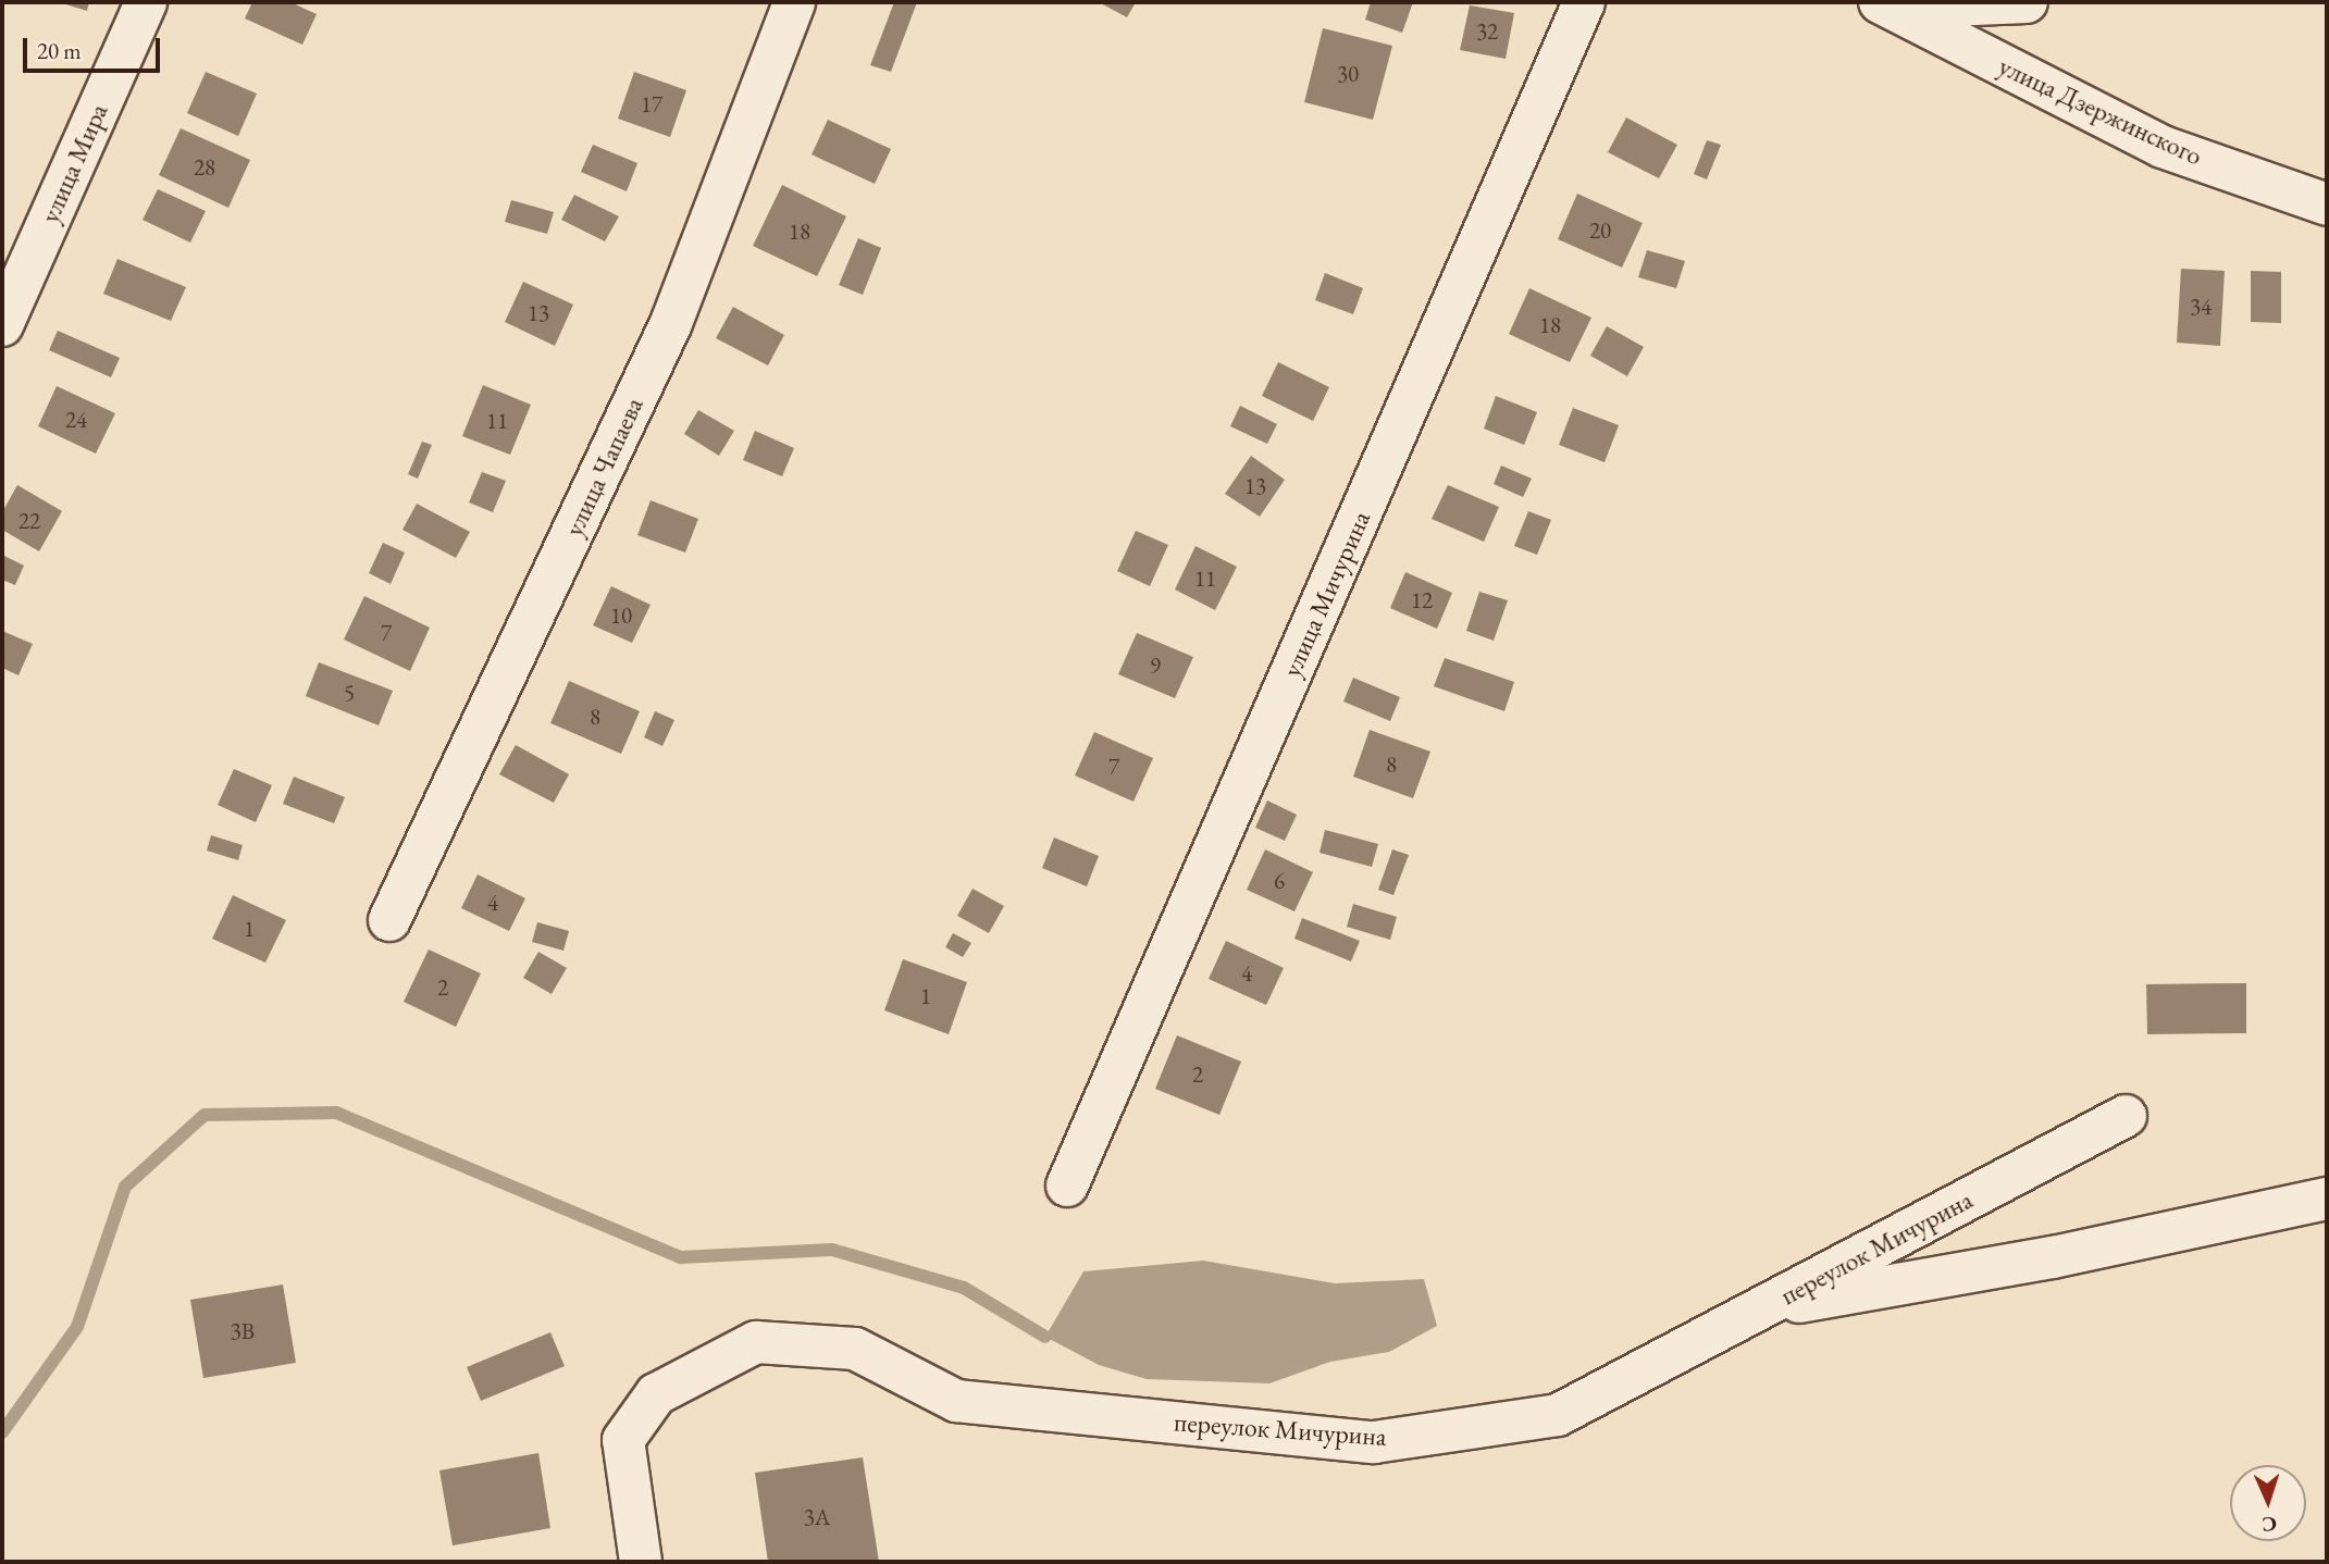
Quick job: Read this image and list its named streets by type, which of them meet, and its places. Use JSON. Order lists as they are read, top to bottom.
{
  "streets": {
    "street": [
      "улица Дзержинского",
      "улица Мира",
      "улица Чапаева",
      "улица Мичурина",
      "переулок Мичурина"
    ]
  },
  "house_numbers": [
    "32",
    "30",
    "17",
    "28",
    "20",
    "18",
    "34",
    "13",
    "18",
    "24",
    "11",
    "13",
    "22",
    "11",
    "12",
    "10",
    "7",
    "9",
    "5",
    "8",
    "8",
    "7",
    "6",
    "4",
    "1",
    "4",
    "2",
    "1",
    "2",
    "3В",
    "3А"
  ],
  "scale_bar": "20 m",
  "north": "bottom"
}
